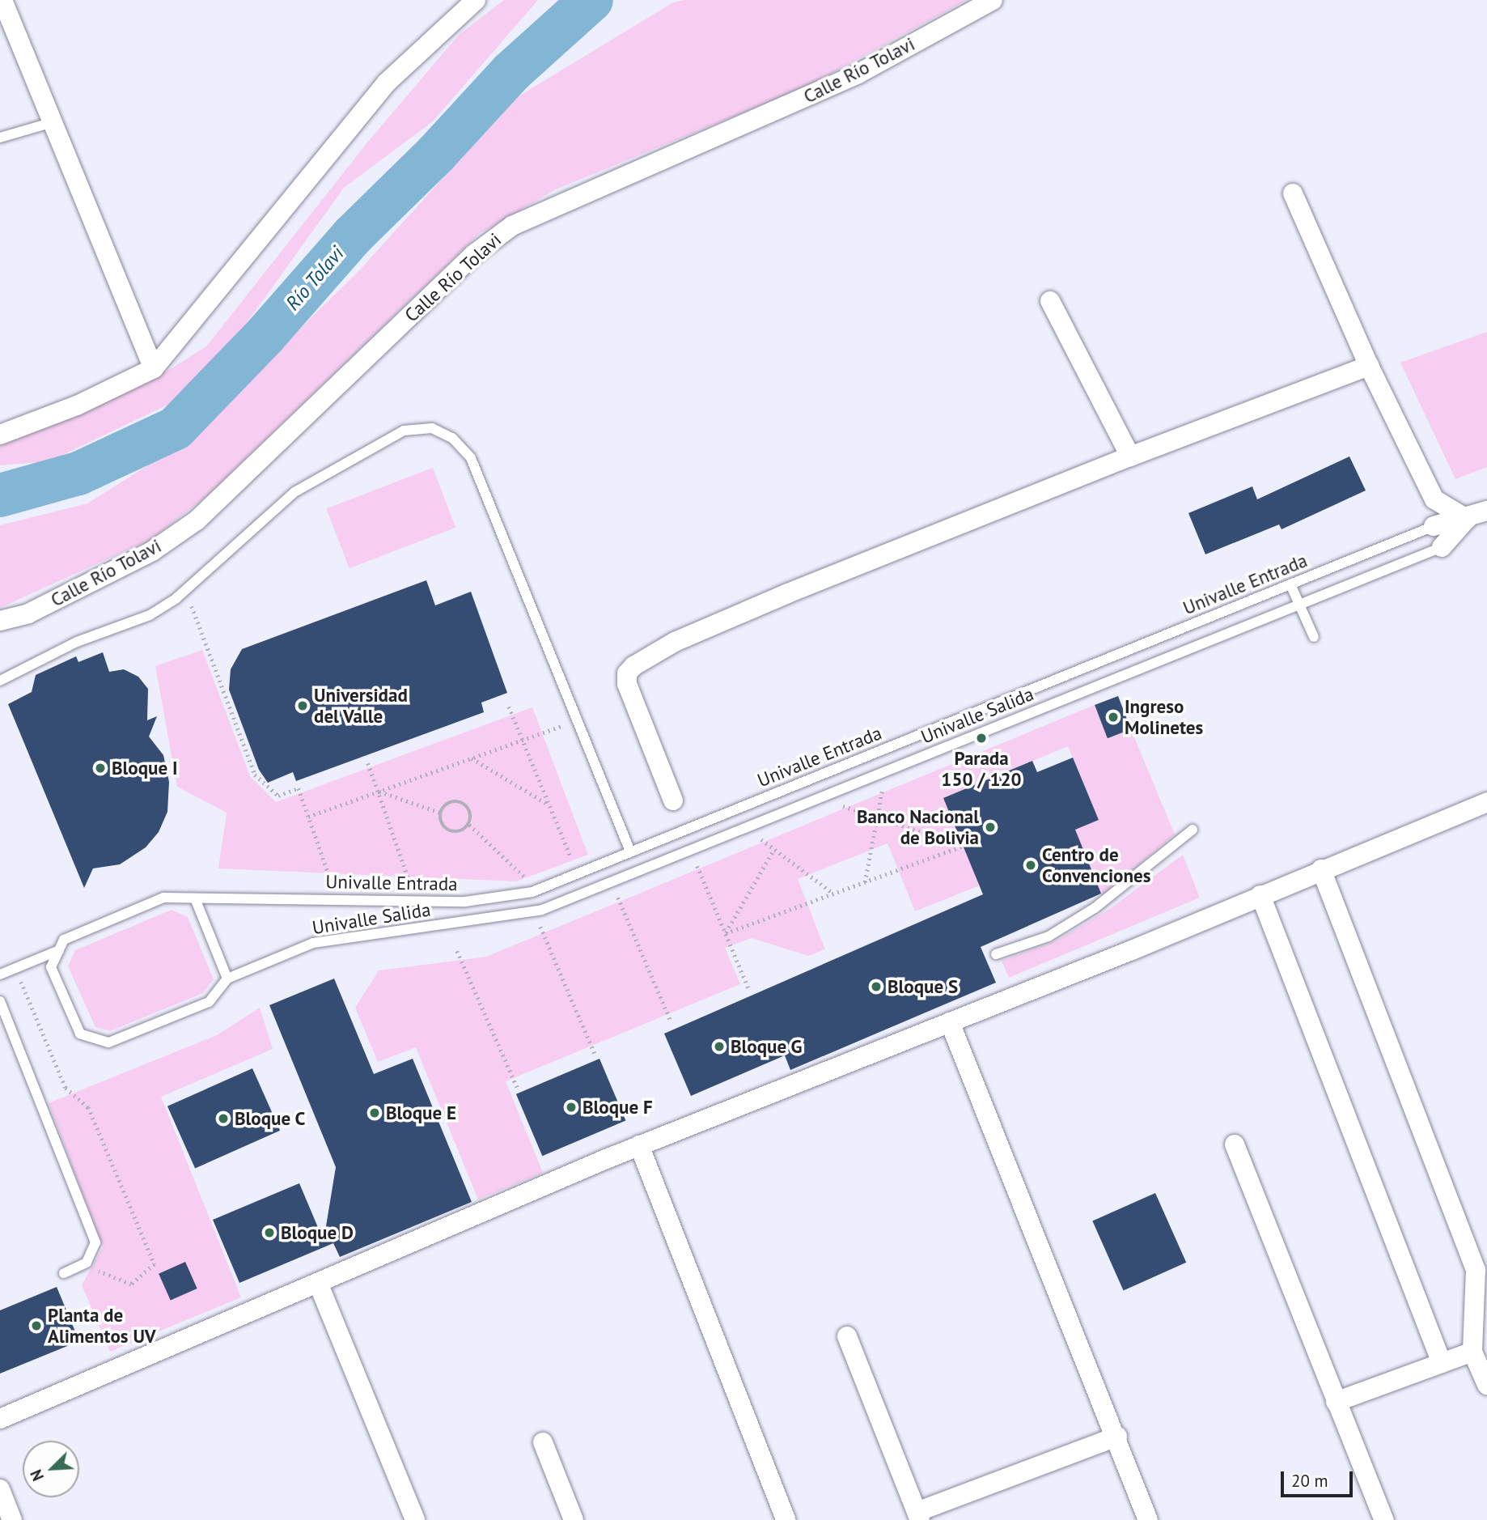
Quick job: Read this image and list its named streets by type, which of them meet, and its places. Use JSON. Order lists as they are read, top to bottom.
{
  "streets": {
    "street": ["Calle Río Tolavi"],
    "lane": ["Univalle Entrada", "Univalle Salida"]
  },
  "crossings": [
    ["Univalle Entrada", "Univalle Salida"]
  ],
  "water": ["Río Tolavi"],
  "places": [
    "Universidad del Valle",
    "Ingreso Molinetes",
    "Parada 150 / 120",
    "Bloque I",
    "Banco Nacional de Bolivia",
    "Centro de Convenciones",
    "Bloque S",
    "Bloque G",
    "Bloque F",
    "Bloque E",
    "Bloque C",
    "Bloque D",
    "Planta de Alimentos UV"
  ],
  "scale_bar": "20 m",
  "north": "bottom left"
}
